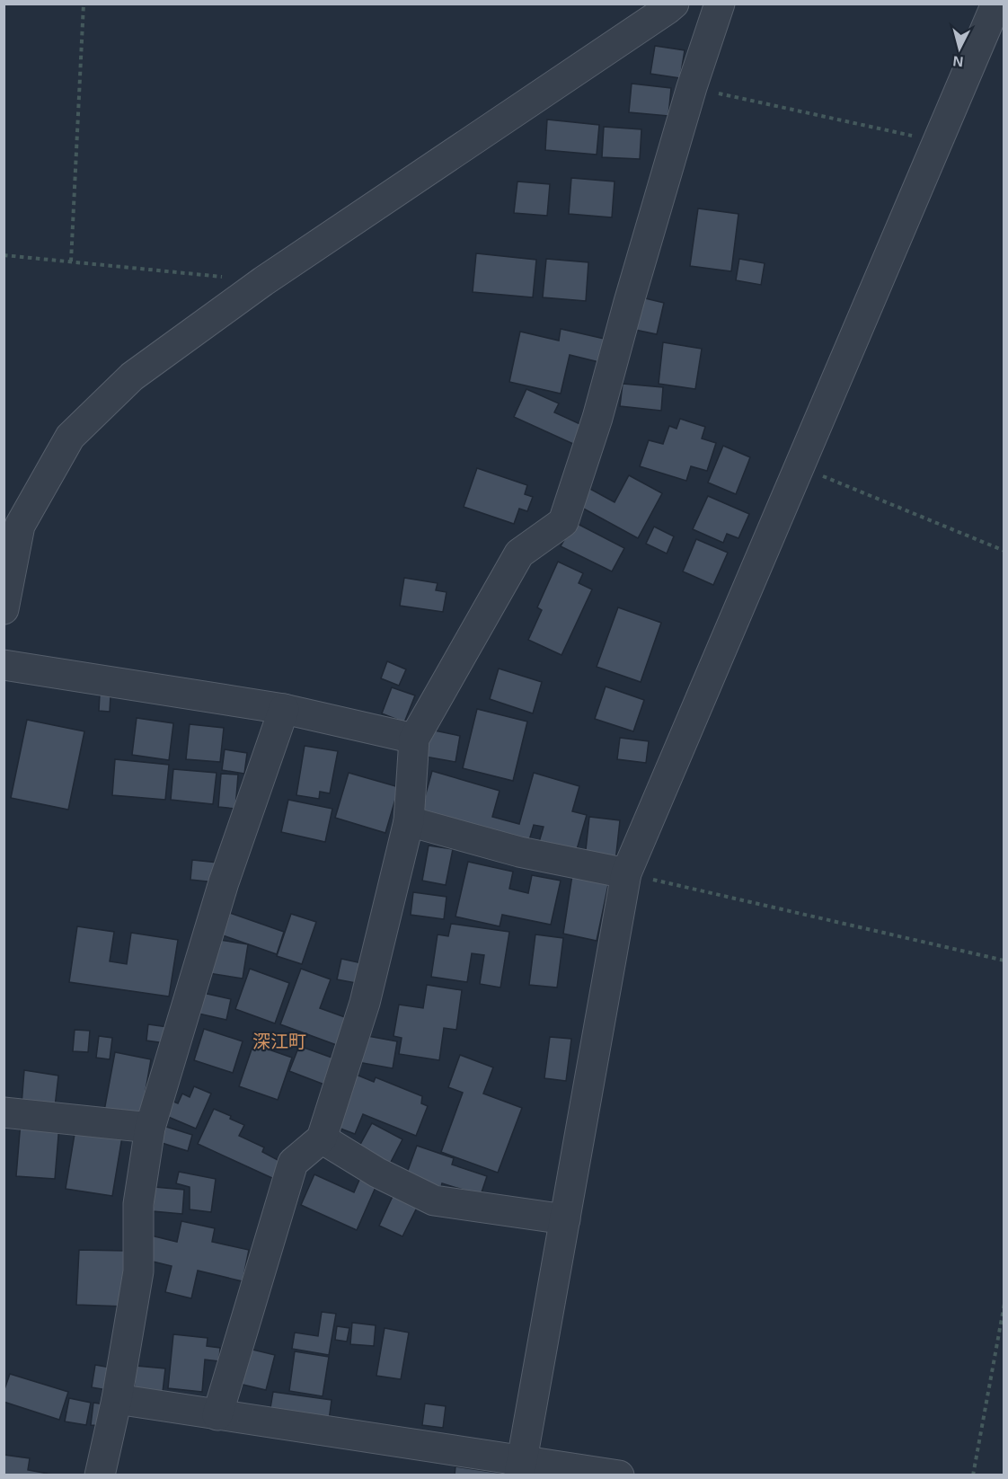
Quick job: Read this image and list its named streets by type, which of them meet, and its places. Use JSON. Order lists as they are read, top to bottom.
{
  "districts": ["深江町"],
  "north": "bottom"
}
